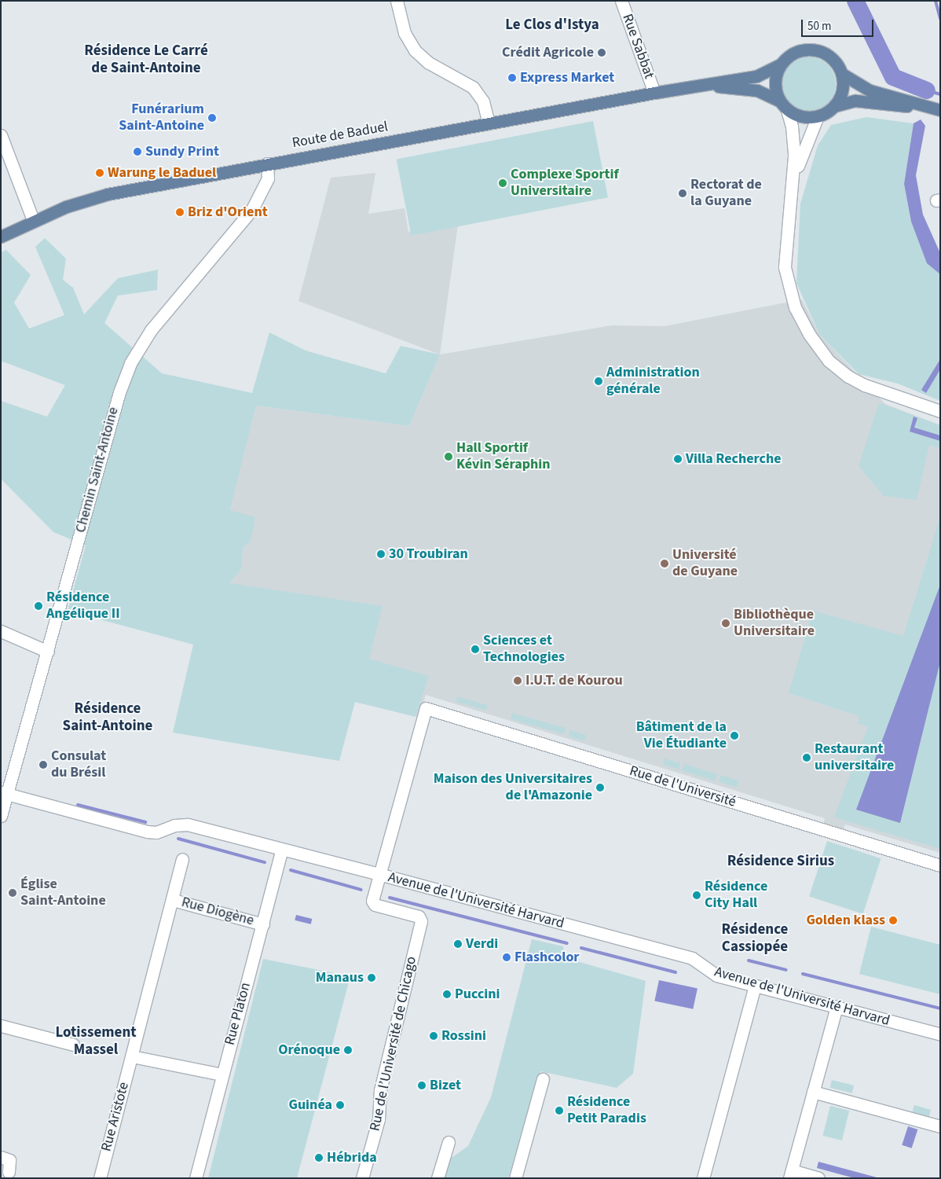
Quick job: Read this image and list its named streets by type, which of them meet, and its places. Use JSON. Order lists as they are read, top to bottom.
{
  "streets": {
    "main road": ["Route de Baduel"],
    "street": [
      "Rue Sabbat",
      "Chemin Saint-Antoine",
      "Rue de l'Université",
      "Avenue de l'Université Harvard",
      "Rue Diogène",
      "Rue Platon",
      "Rue de l’Université de Chicago",
      "Rue Aristote"
    ]
  },
  "crossings": [
    ["Rue Sabbat", "Route de Baduel"],
    ["Route de Baduel", "Chemin Saint-Antoine"],
    ["Chemin Saint-Antoine", "Avenue de l'Université Harvard"],
    ["Rue de l'Université", "Avenue de l'Université Harvard"],
    ["Rue de l'Université", "Rue de l’Université de Chicago"],
    ["Avenue de l'Université Harvard", "Rue Platon"],
    ["Avenue de l'Université Harvard", "Rue de l’Université de Chicago"],
    ["Rue Diogène", "Rue Platon"],
    ["Rue Diogène", "Rue Aristote"]
  ],
  "districts": [
    "Le Clos d'Istya",
    "Résidence Le Carré de Saint-Antoine",
    "Résidence Saint-Antoine",
    "Résidence Sirius",
    "Résidence Cassiopée",
    "Lotissement Massel"
  ],
  "places": [
    "Crédit Agricole",
    "Express Market",
    "Funérarium Saint-Antoine",
    "Sundy Print",
    "Warung le Baduel",
    "Complexe Sportif Universitaire",
    "Rectorat de la Guyane",
    "Briz d'Orient",
    "Administration générale",
    "Hall Sportif Kévin Séraphin",
    "Villa Recherche",
    "30 Troubiran",
    "Université de Guyane",
    "Résidence Angélique II",
    "Bibliothèque Universitaire",
    "Sciences et Technologies",
    "I.U.T. de Kourou",
    "Bâtiment de la Vie Étudiante",
    "Restaurant universitaire",
    "Consulat du Brésil",
    "Maison des Universitaires de l'Amazonie",
    "Église Saint-Antoine",
    "Résidence City Hall",
    "Golden klass",
    "Verdi",
    "Flashcolor",
    "Manaus",
    "Puccini",
    "Rossini",
    "Orénoque",
    "Bizet",
    "Guinéa",
    "Résidence Petit Paradis",
    "Hébrida"
  ],
  "scale_bar": "50 m"
}
